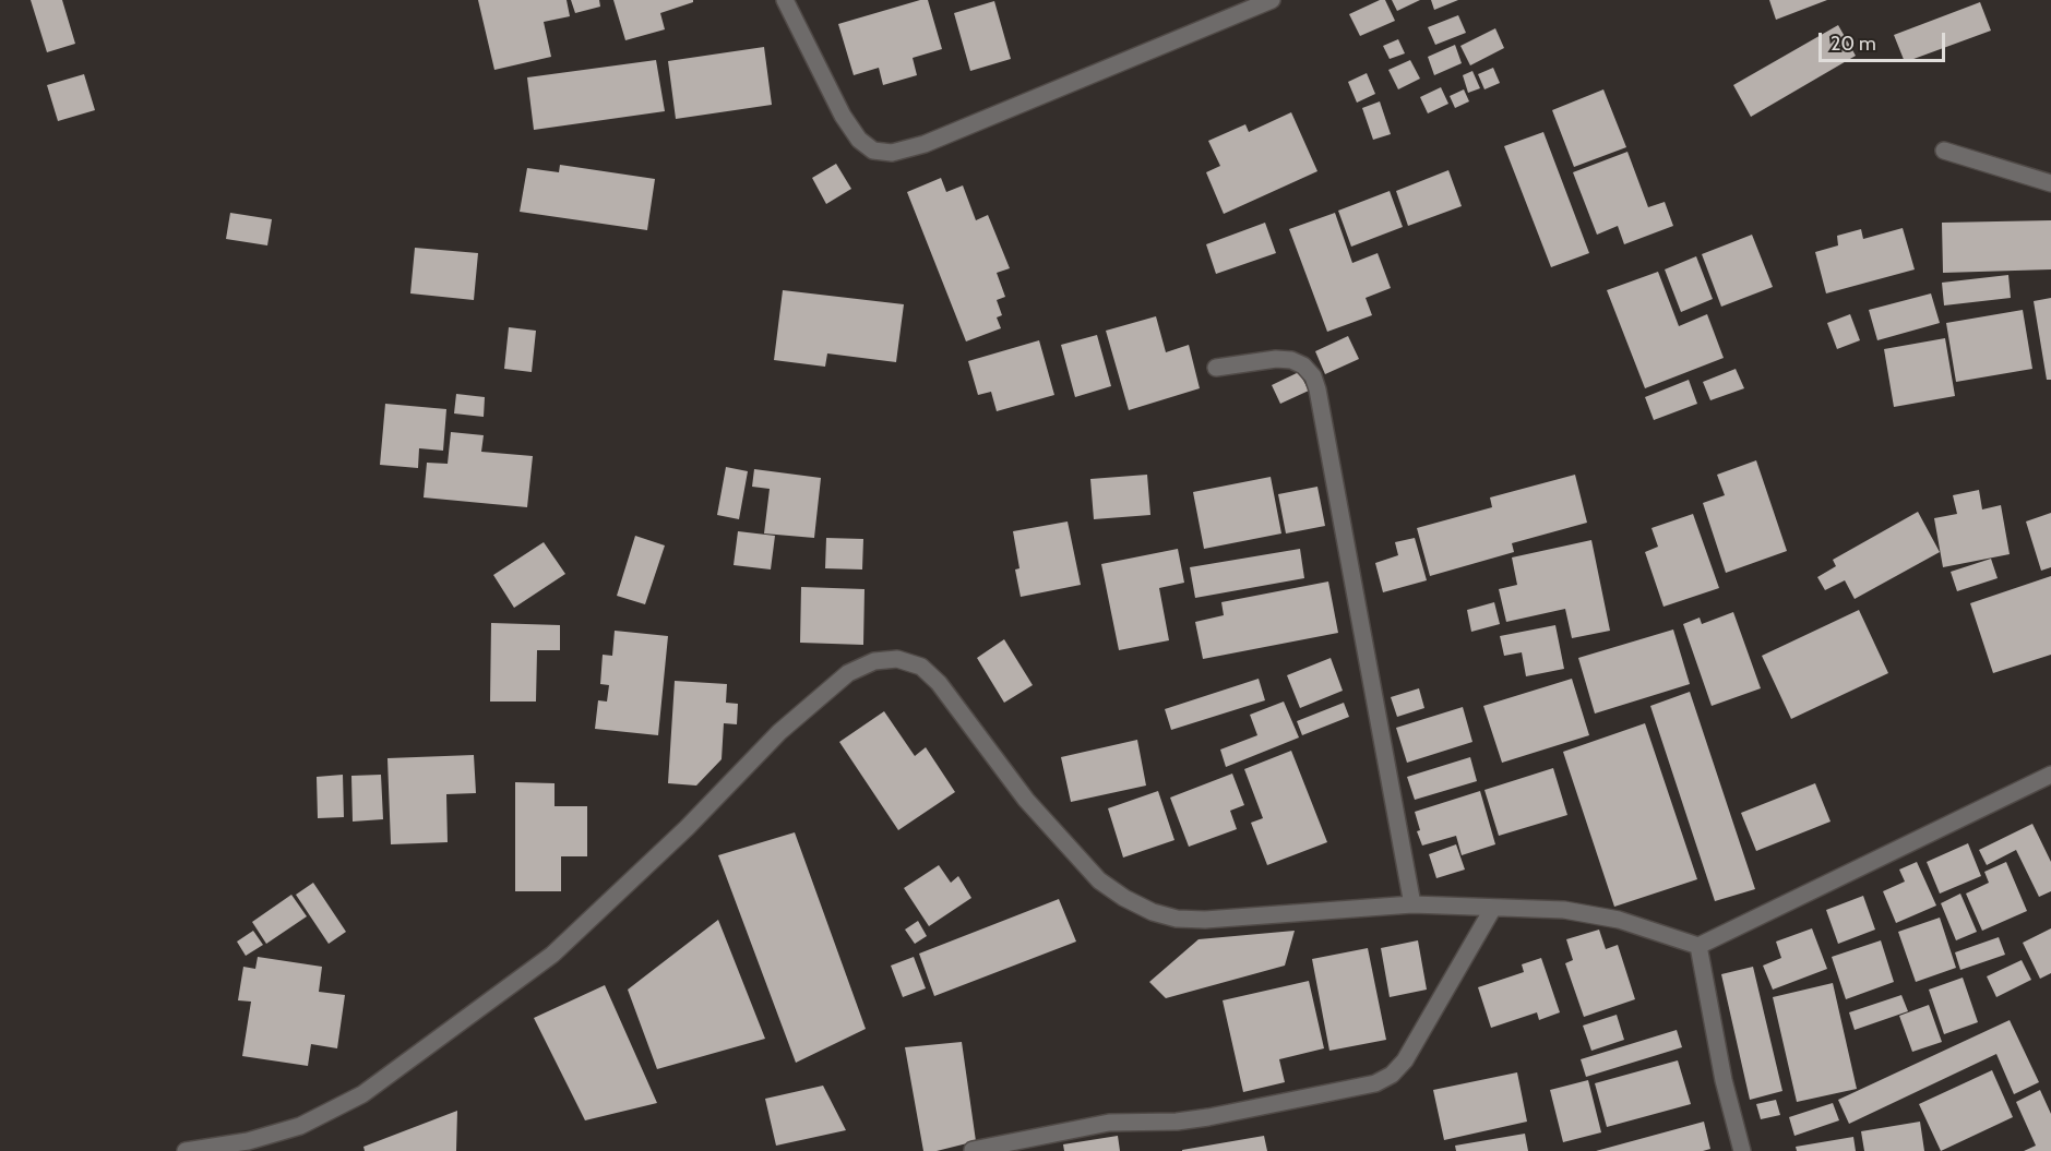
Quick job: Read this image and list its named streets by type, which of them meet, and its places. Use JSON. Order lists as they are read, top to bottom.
{
  "scale_bar": "20 m"
}
